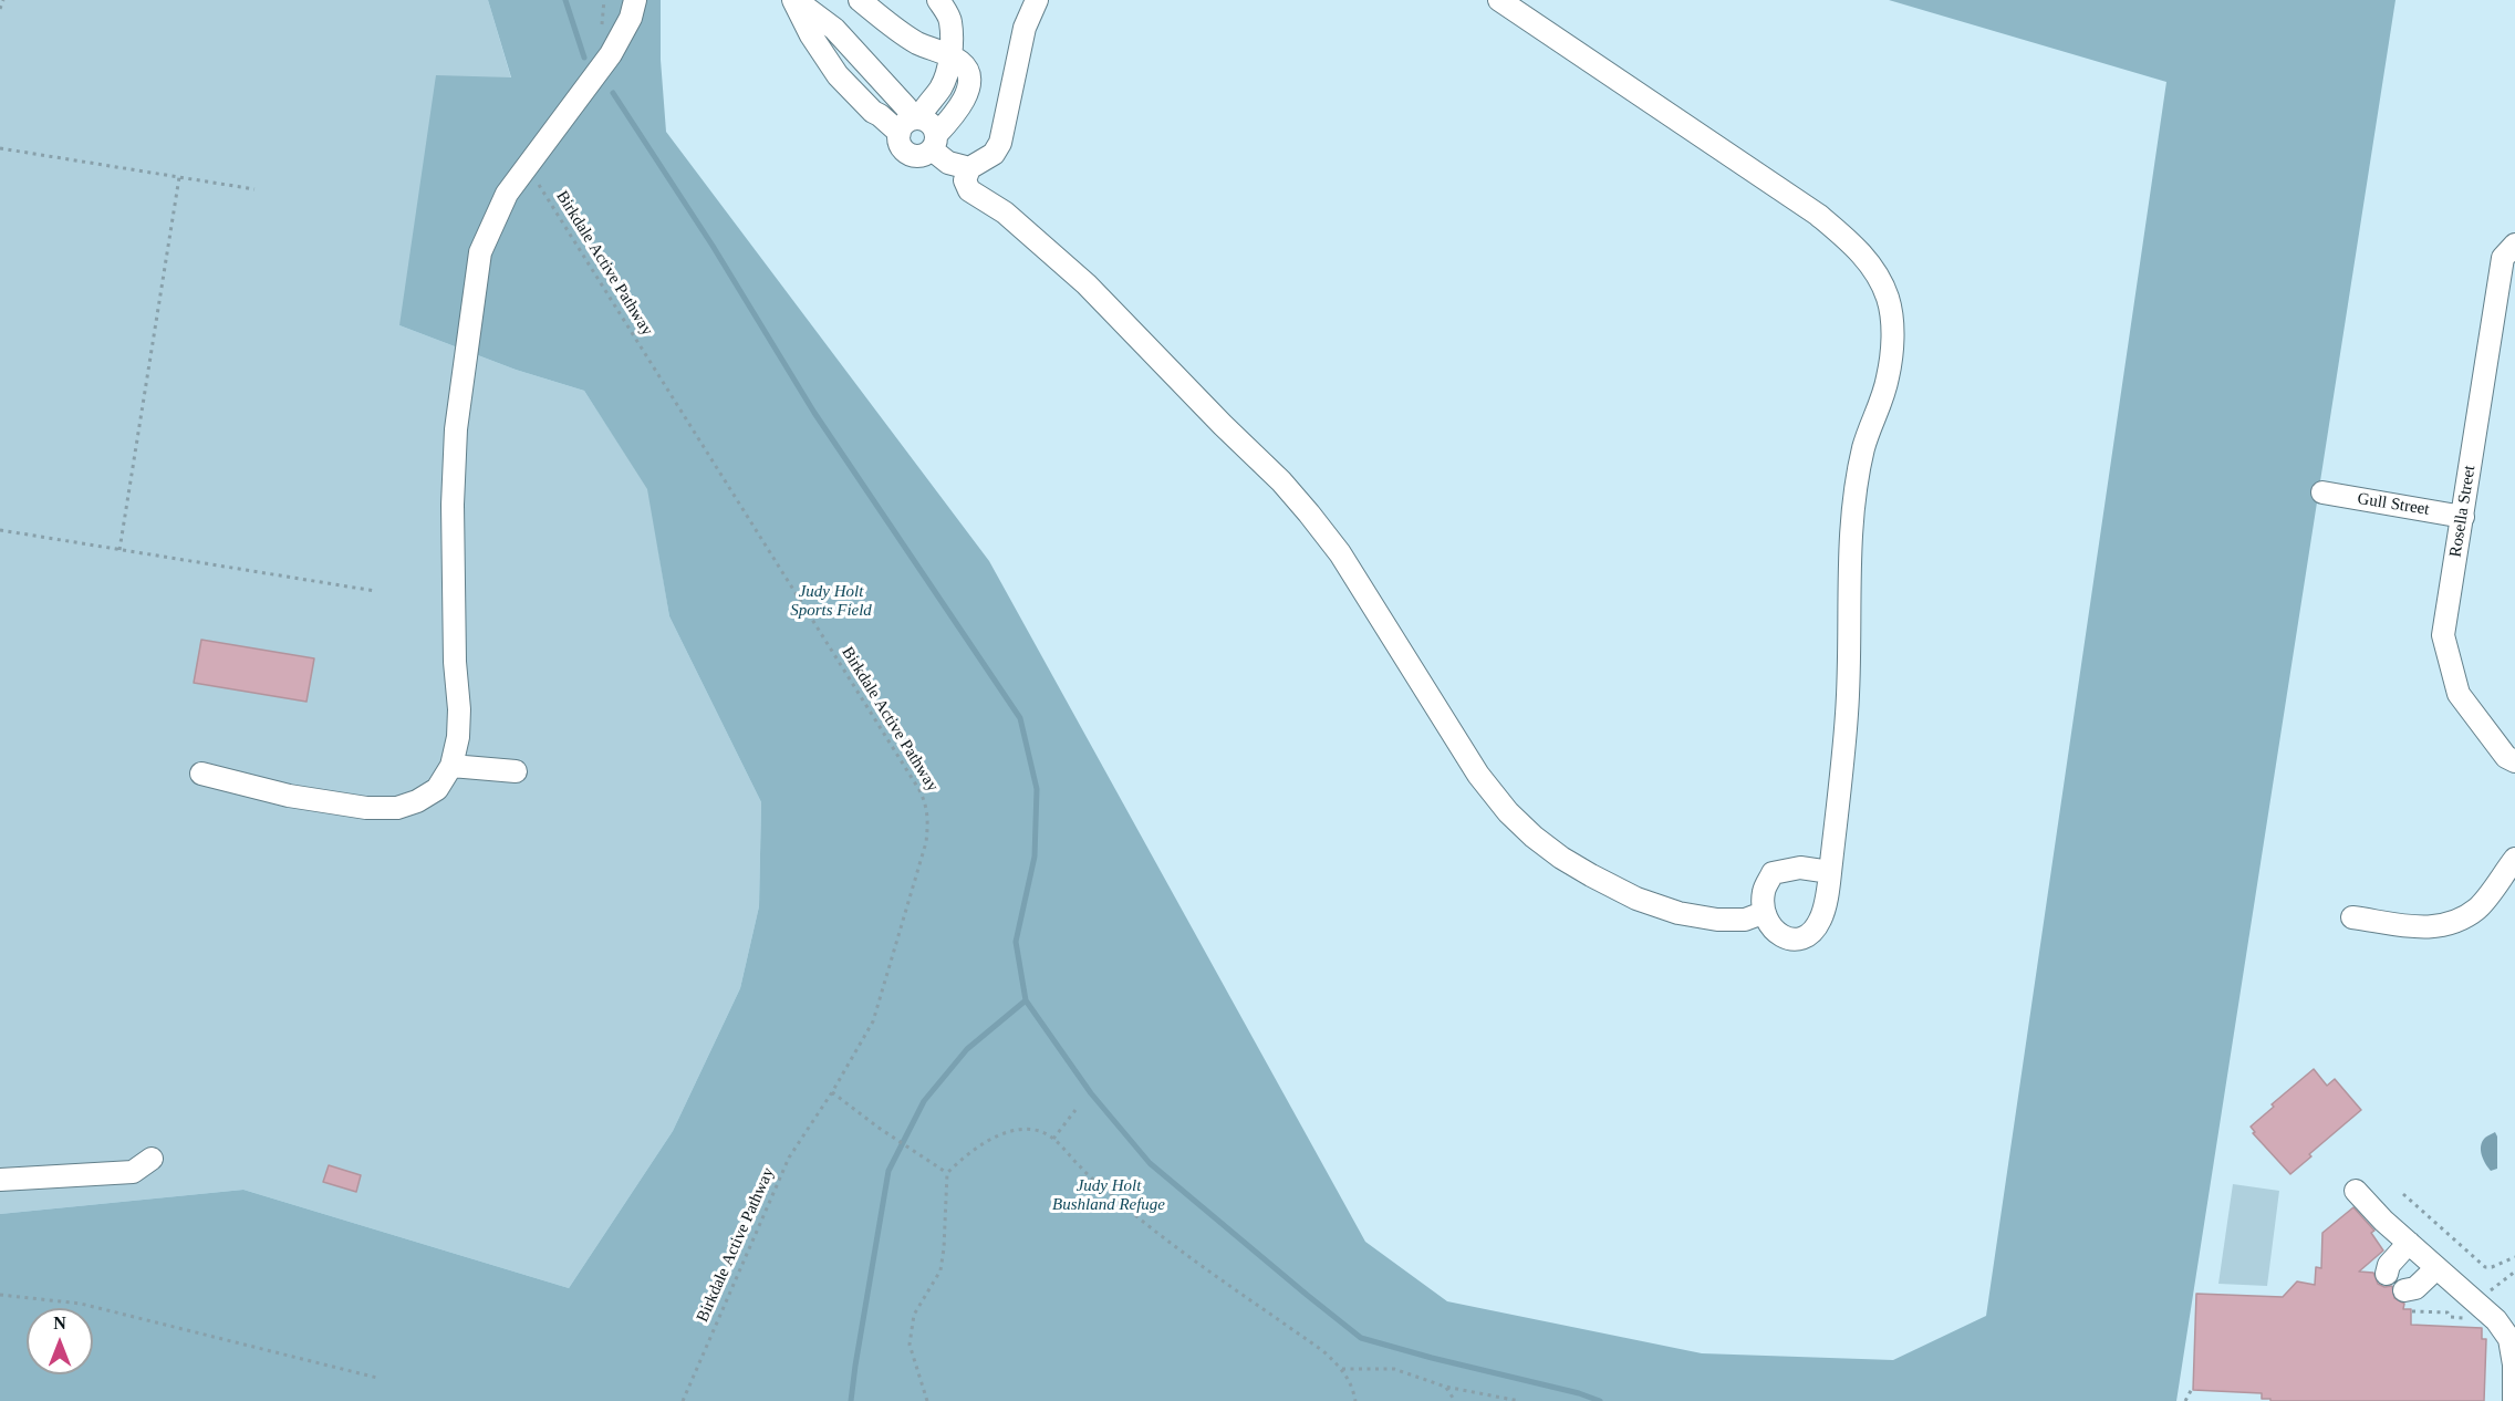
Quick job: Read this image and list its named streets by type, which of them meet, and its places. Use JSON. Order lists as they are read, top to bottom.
{
  "streets": {
    "street": ["Gull Street", "Rosella Street"],
    "path": ["Birkdale Active Pathway"]
  },
  "crossings": [
    ["Gull Street", "Rosella Street"]
  ],
  "parks": ["Judy Holt Sports Field", "Judy Holt Bushland Refuge"],
  "north": "top"
}
